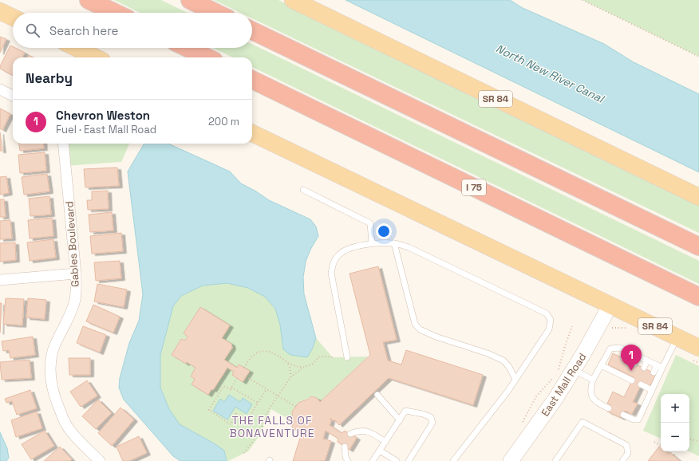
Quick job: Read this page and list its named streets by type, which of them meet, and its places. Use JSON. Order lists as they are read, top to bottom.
{
  "streets": {
    "highway": ["I 75"],
    "main road": ["SR 84"],
    "street": ["Gables Boulevard", "East Mall Road"]
  },
  "crossings": [
    ["SR 84", "East Mall Road"]
  ],
  "districts": ["THE FALLS OF BONAVENTURE"],
  "water": ["North New River Canal"],
  "page": {
    "search": "Search here",
    "heading": "Nearby",
    "list": [
      {
        "mark": "1",
        "name": "Chevron Weston",
        "note": "Fuel · East Mall Road",
        "value": "200 m"
      }
    ],
    "pins": "1",
    "map_buttons": ["+", "−"]
  }
}
